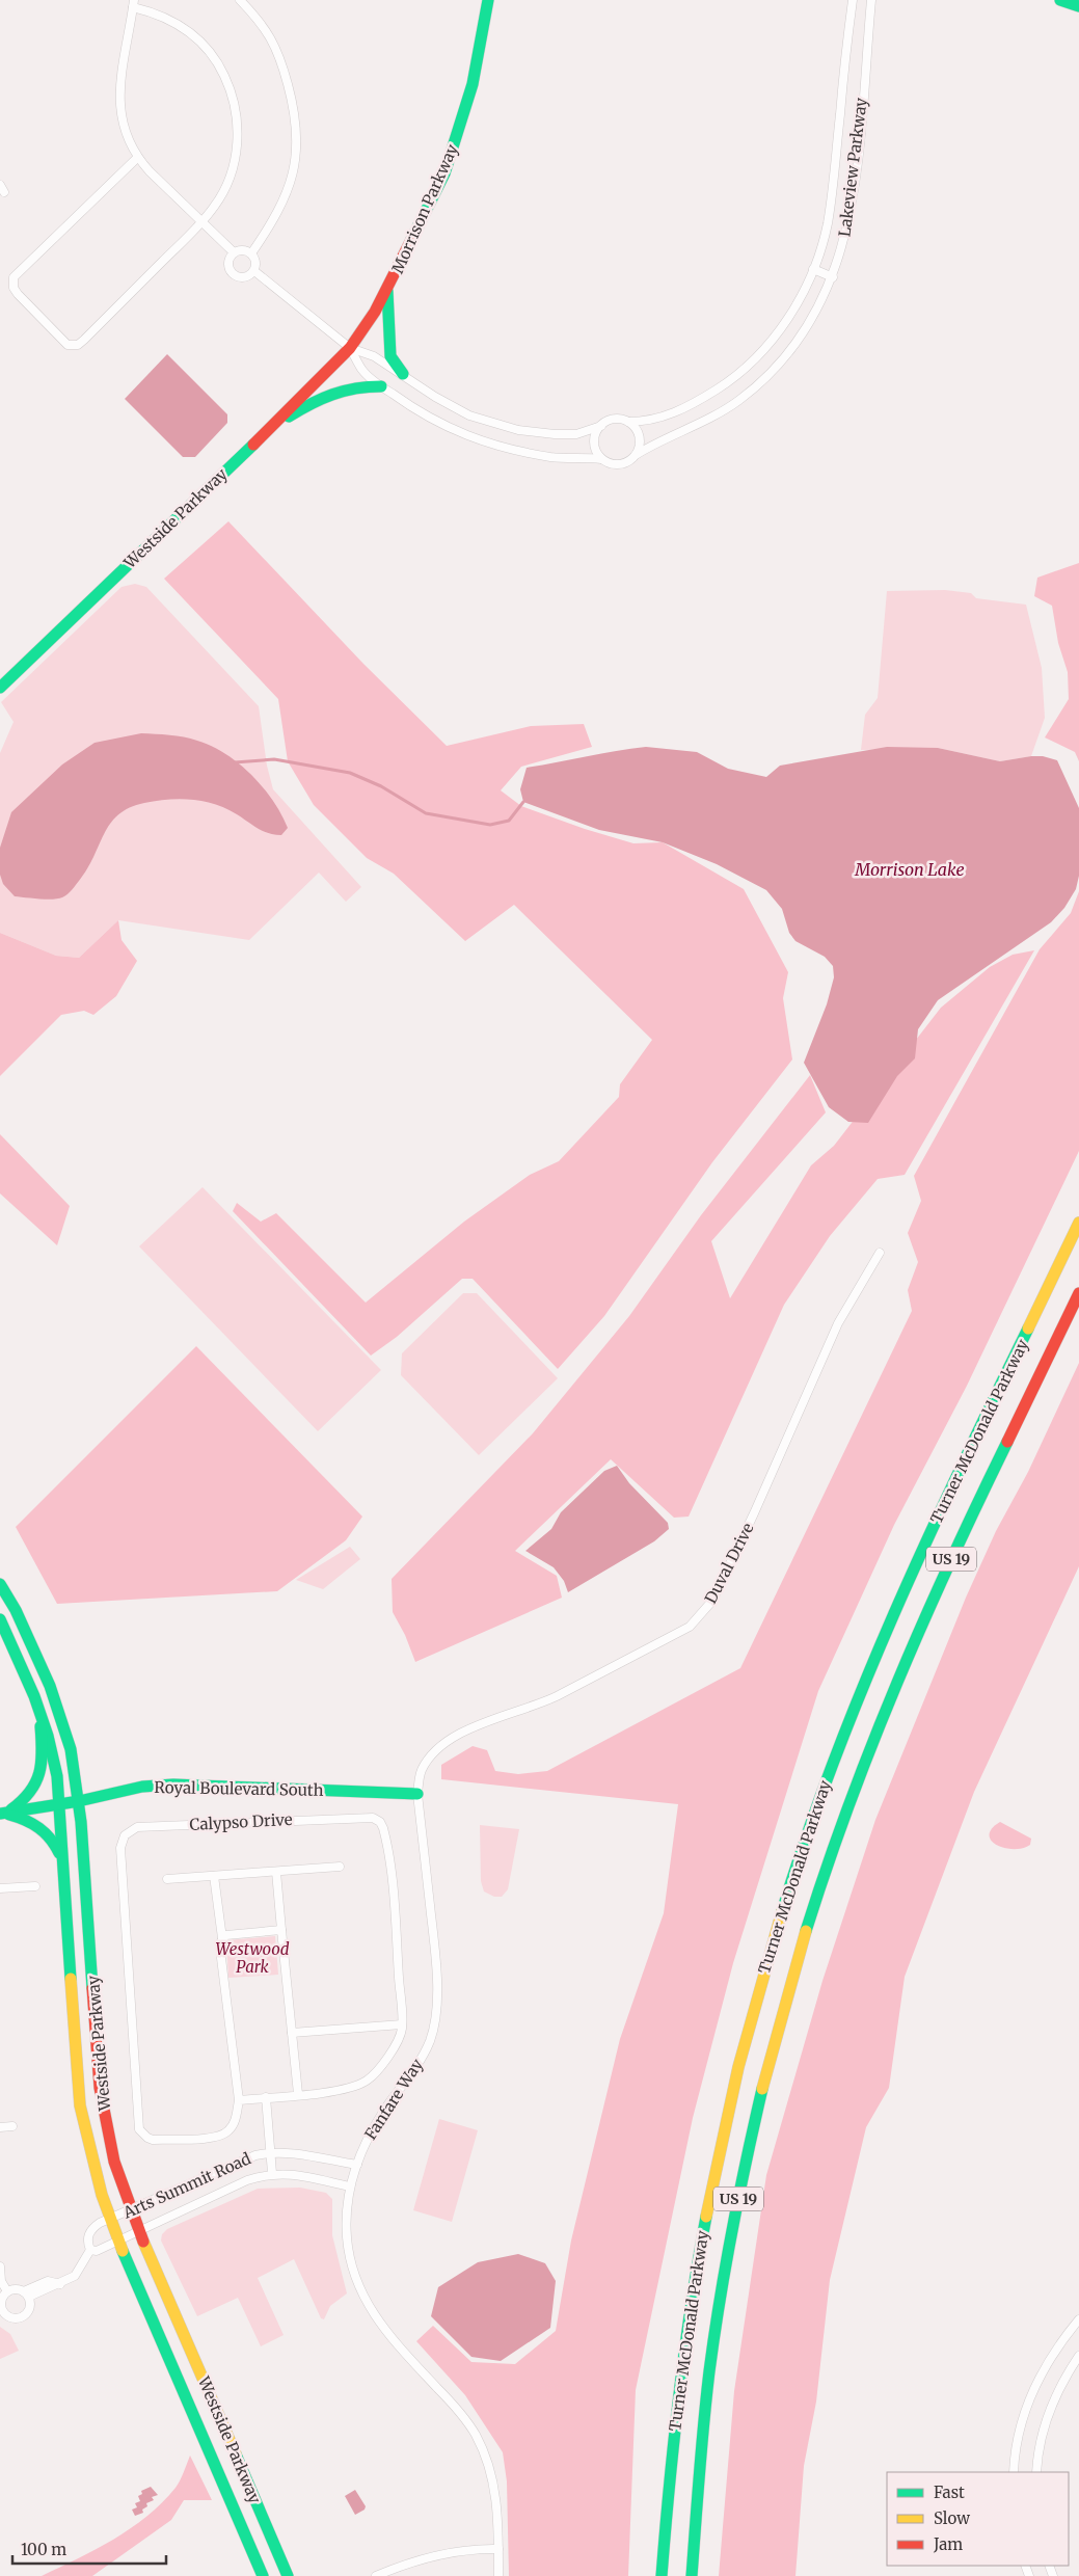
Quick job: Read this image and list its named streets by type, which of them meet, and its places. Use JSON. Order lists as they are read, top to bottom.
{
  "streets": {
    "main road": [
      "Morrison Parkway",
      "Westside Parkway",
      "Turner McDonald Parkway",
      "US 19",
      "Royal Boulevard South"
    ],
    "street": [
      "Lakeview Parkway",
      "Duval Drive",
      "Calypso Drive",
      "Fanfare Way",
      "Arts Summit Road"
    ]
  },
  "crossings": [
    ["Morrison Parkway", "Westside Parkway"],
    ["Westside Parkway", "Royal Boulevard South"],
    ["Westside Parkway", "Arts Summit Road"],
    ["Duval Drive", "Royal Boulevard South"],
    ["Duval Drive", "Fanfare Way"],
    ["Royal Boulevard South", "Fanfare Way"],
    ["Fanfare Way", "Arts Summit Road"]
  ],
  "water": ["Morrison Lake"],
  "parks": ["Westwood Park"],
  "legend": ["Fast", "Slow", "Jam"],
  "scale_bar": "100 m"
}
